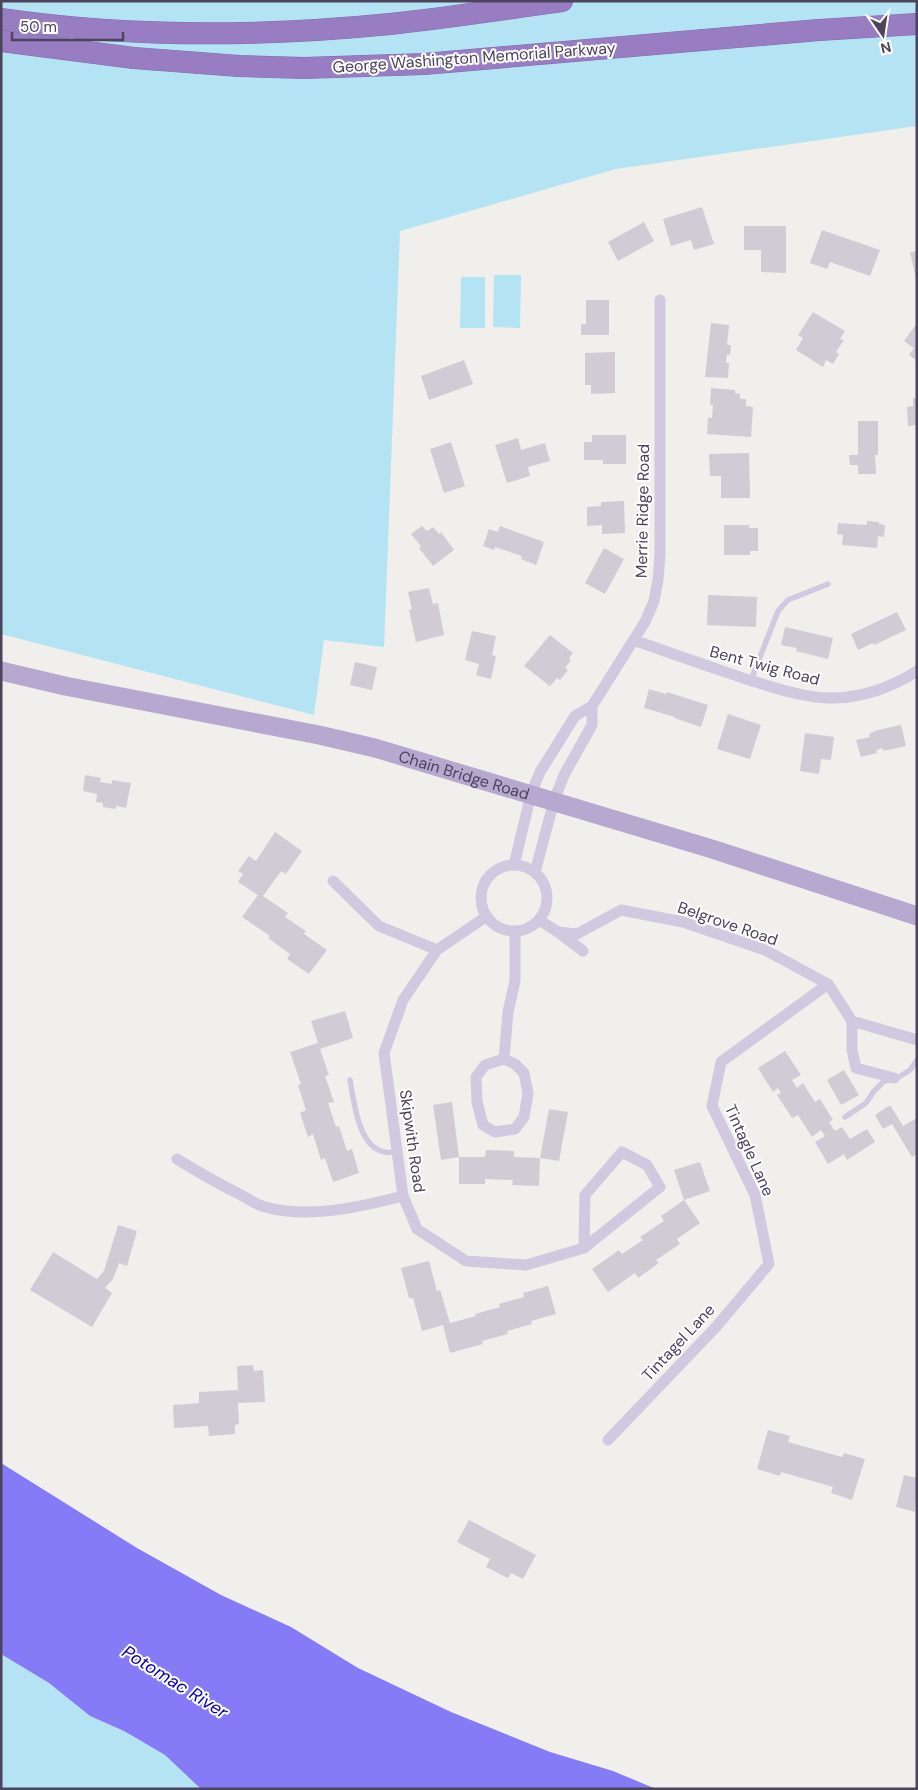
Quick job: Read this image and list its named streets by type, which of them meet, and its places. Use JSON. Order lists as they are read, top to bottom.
{
  "streets": {
    "highway": ["George Washington Memorial Parkway"],
    "main road": ["Chain Bridge Road"],
    "street": [
      "Merrie Ridge Road",
      "Bent Twig Road",
      "Belgrove Road",
      "Skipwith Road",
      "Tintagle Lane",
      "Tintagel Lane"
    ]
  },
  "crossings": [
    ["Merrie Ridge Road", "Bent Twig Road"],
    ["Merrie Ridge Road", "Chain Bridge Road"],
    ["Merrie Ridge Road", "Skipwith Road"],
    ["Belgrove Road", "Tintagle Lane"],
    ["Tintagle Lane", "Tintagel Lane"]
  ],
  "water": ["Potomac River"],
  "scale_bar": "50 m",
  "north": "bottom"
}
